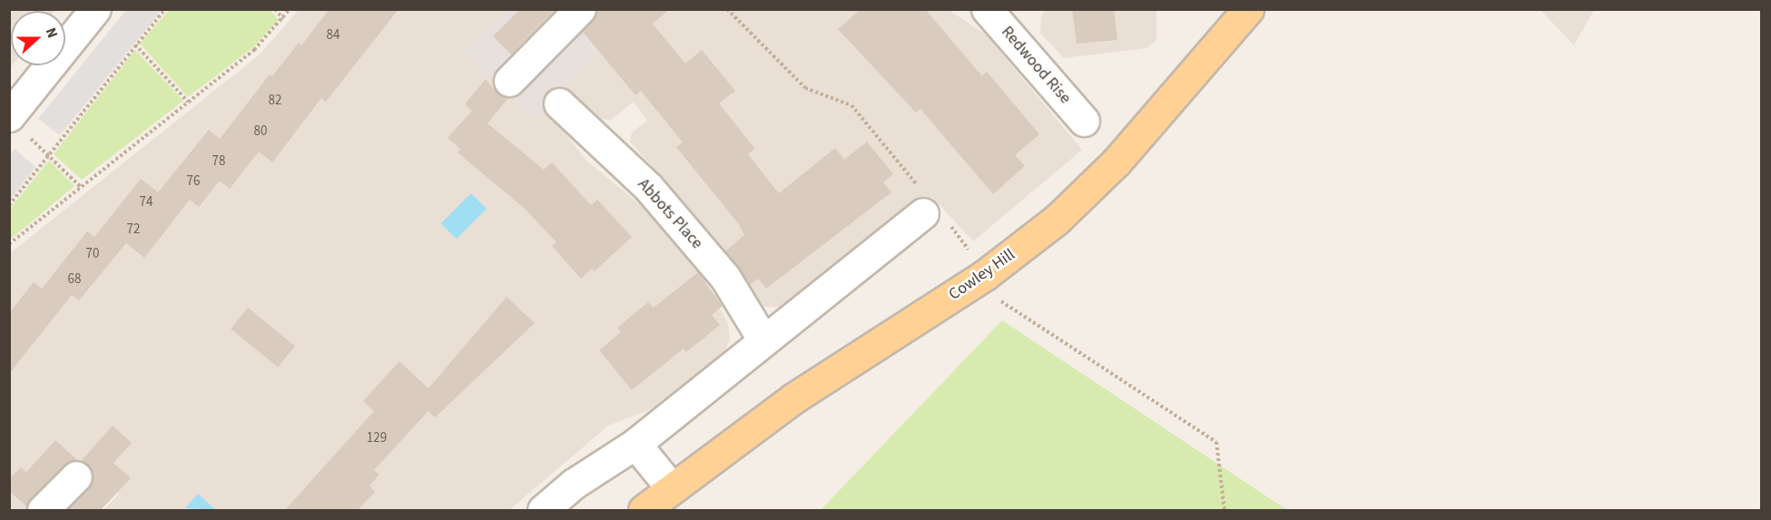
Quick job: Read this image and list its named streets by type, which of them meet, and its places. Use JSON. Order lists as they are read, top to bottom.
{
  "streets": {
    "main road": ["Cowley Hill"],
    "street": ["Redwood Rise", "Abbots Place"]
  },
  "house_numbers": [
    "84",
    "82",
    "80",
    "78",
    "76",
    "74",
    "72",
    "70",
    "68",
    "129"
  ],
  "north": "right"
}
